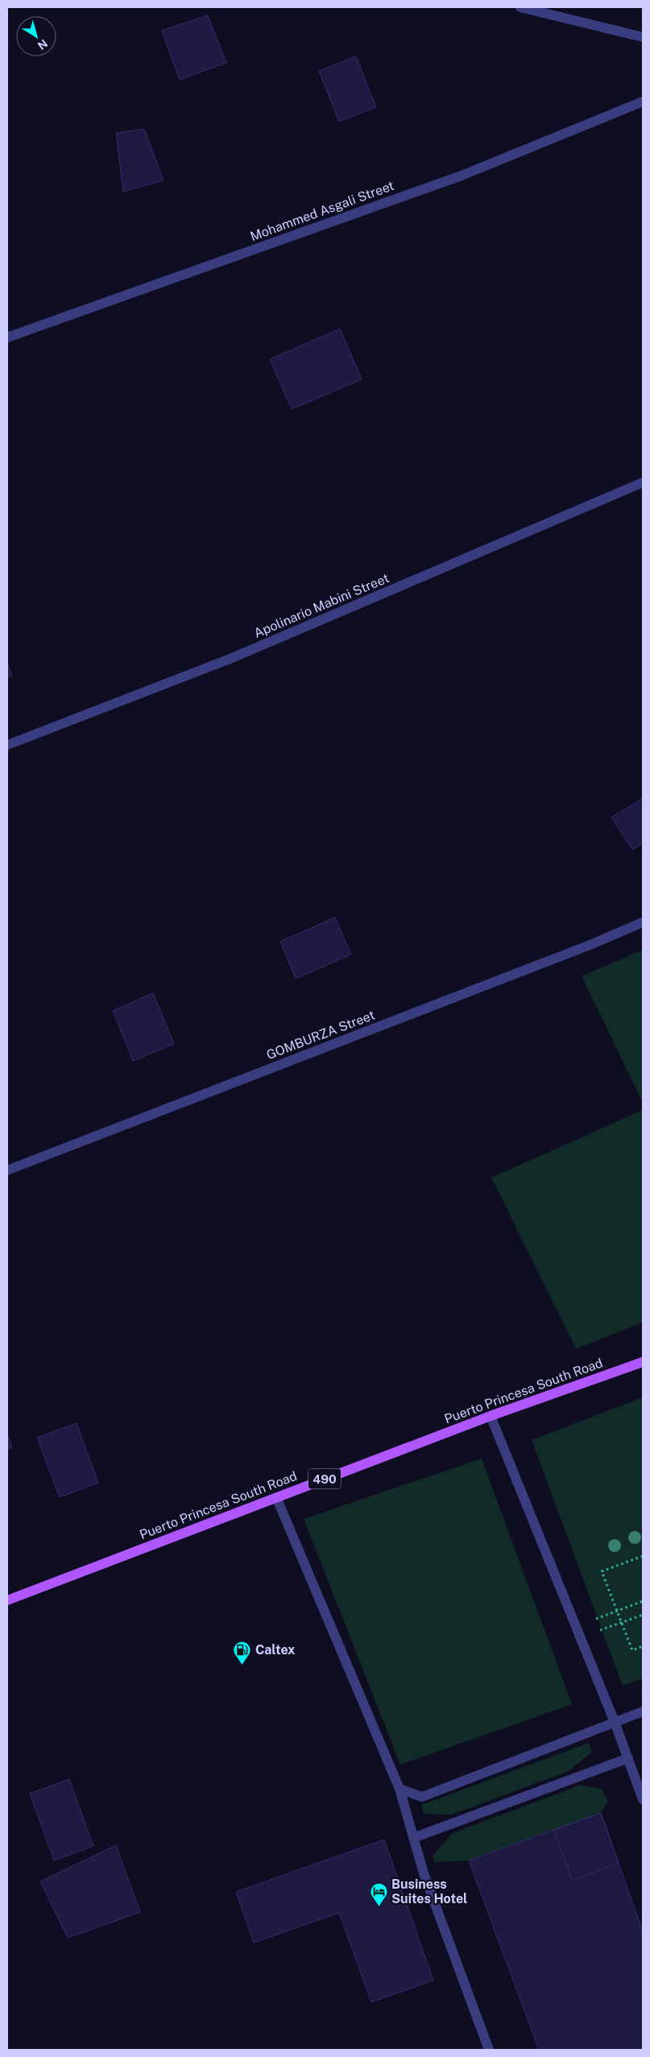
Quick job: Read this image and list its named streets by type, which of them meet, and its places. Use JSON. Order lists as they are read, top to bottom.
{
  "streets": {
    "main road": ["Puerto Princesa South Road", "490"],
    "street": ["Mohammed Asgali Street", "Apolinario Mabini Street", "GOMBURZA Street"]
  },
  "places": {
    "fuel station": ["Caltex"],
    "hotel": ["Business Suites Hotel"]
  },
  "north": "bottom right"
}
